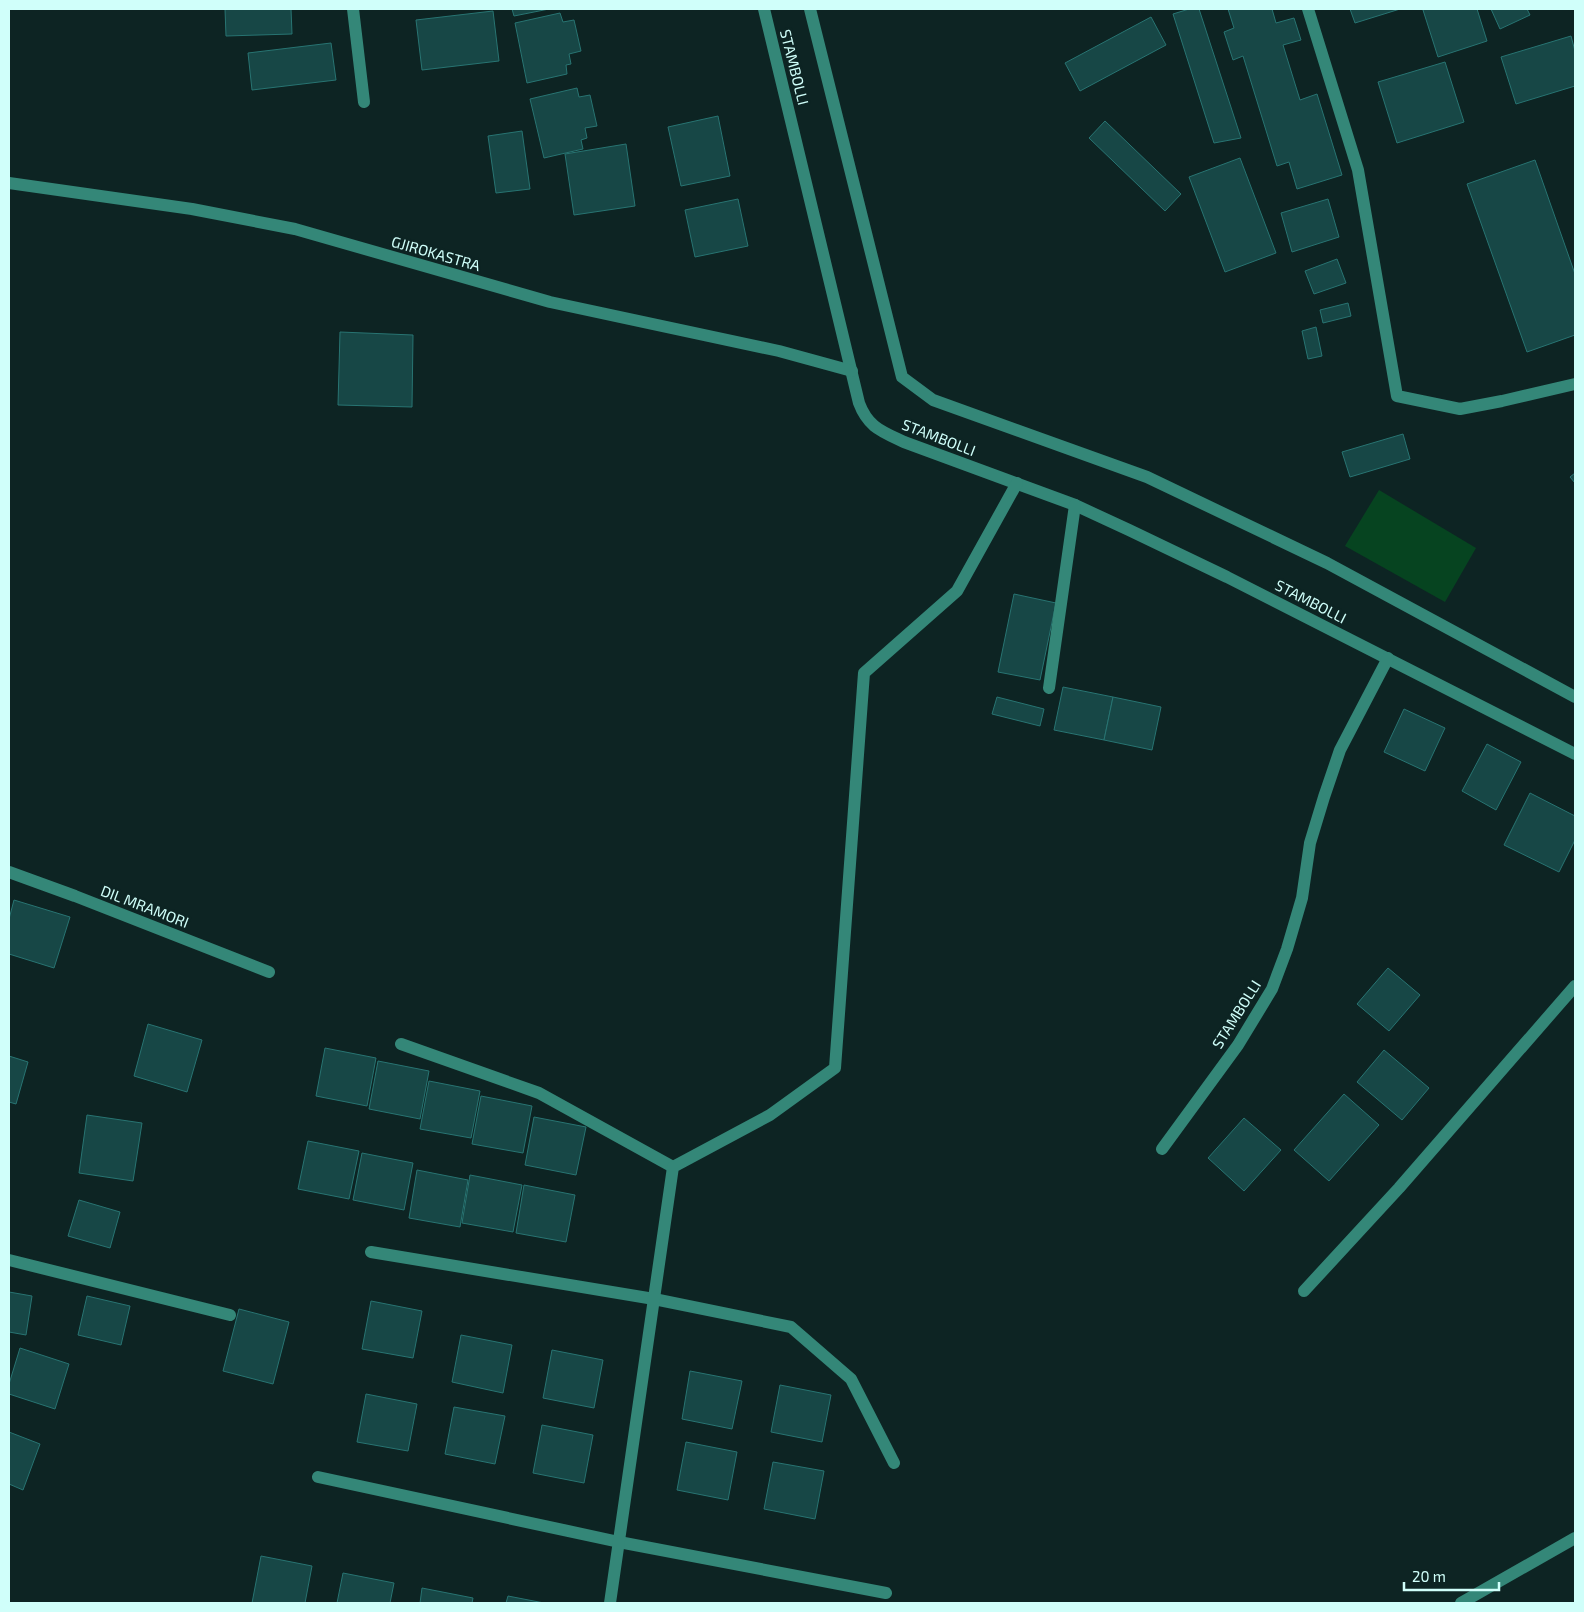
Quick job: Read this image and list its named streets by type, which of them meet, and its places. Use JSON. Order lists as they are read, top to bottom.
{
  "streets": {
    "street": ["STAMBOLLI", "GJIROKASTRA", "DIL MRAMORI"]
  },
  "crossings": [
    ["STAMBOLLI", "GJIROKASTRA"]
  ],
  "scale_bar": "20 m"
}
